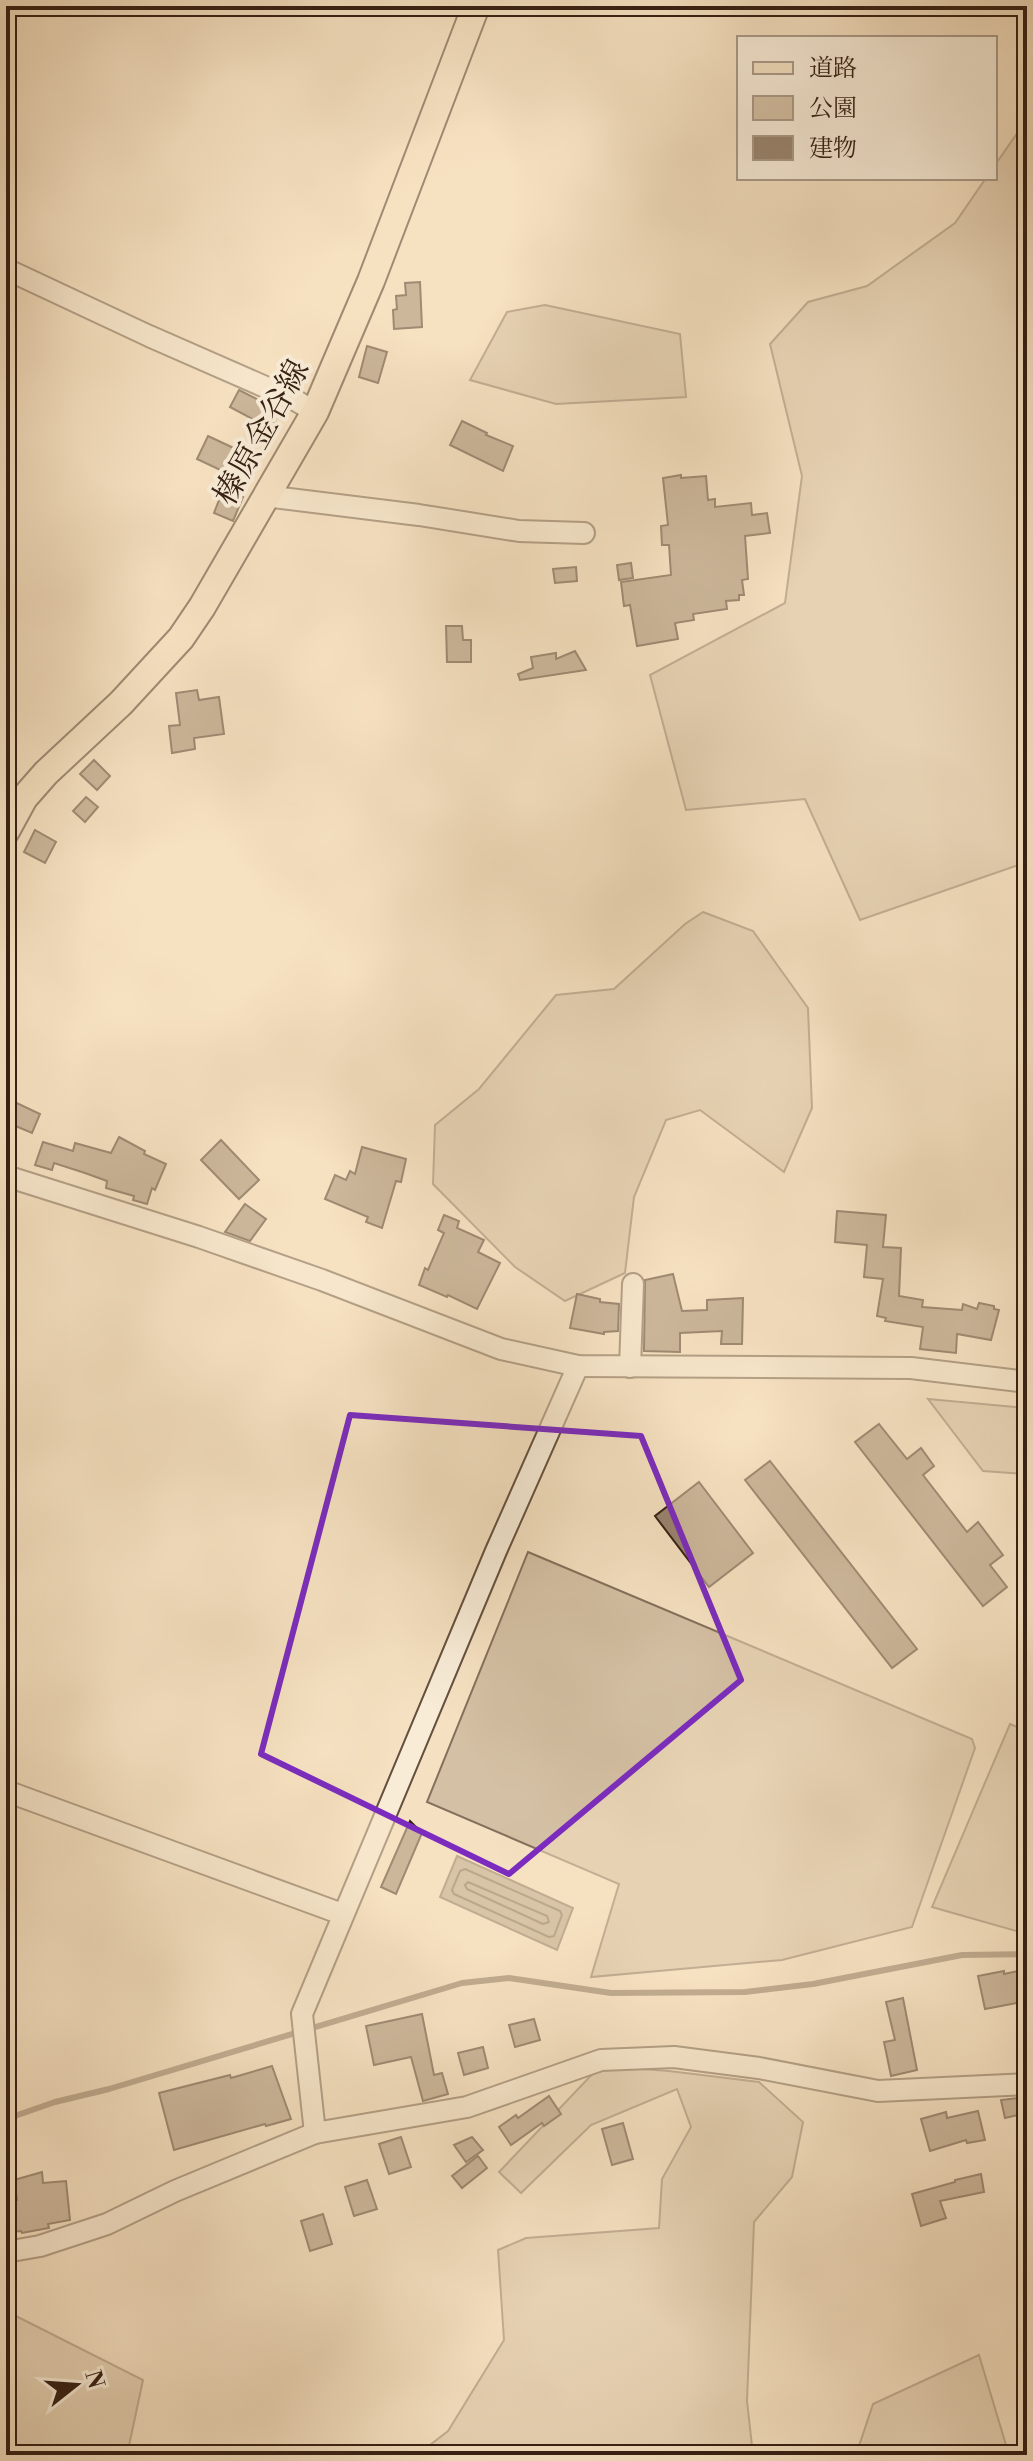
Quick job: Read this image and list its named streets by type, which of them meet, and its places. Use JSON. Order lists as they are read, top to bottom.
{
  "streets": {
    "main road": ["榛原金谷線"]
  },
  "legend": ["道路", "公園", "建物"],
  "north": "right"
}
